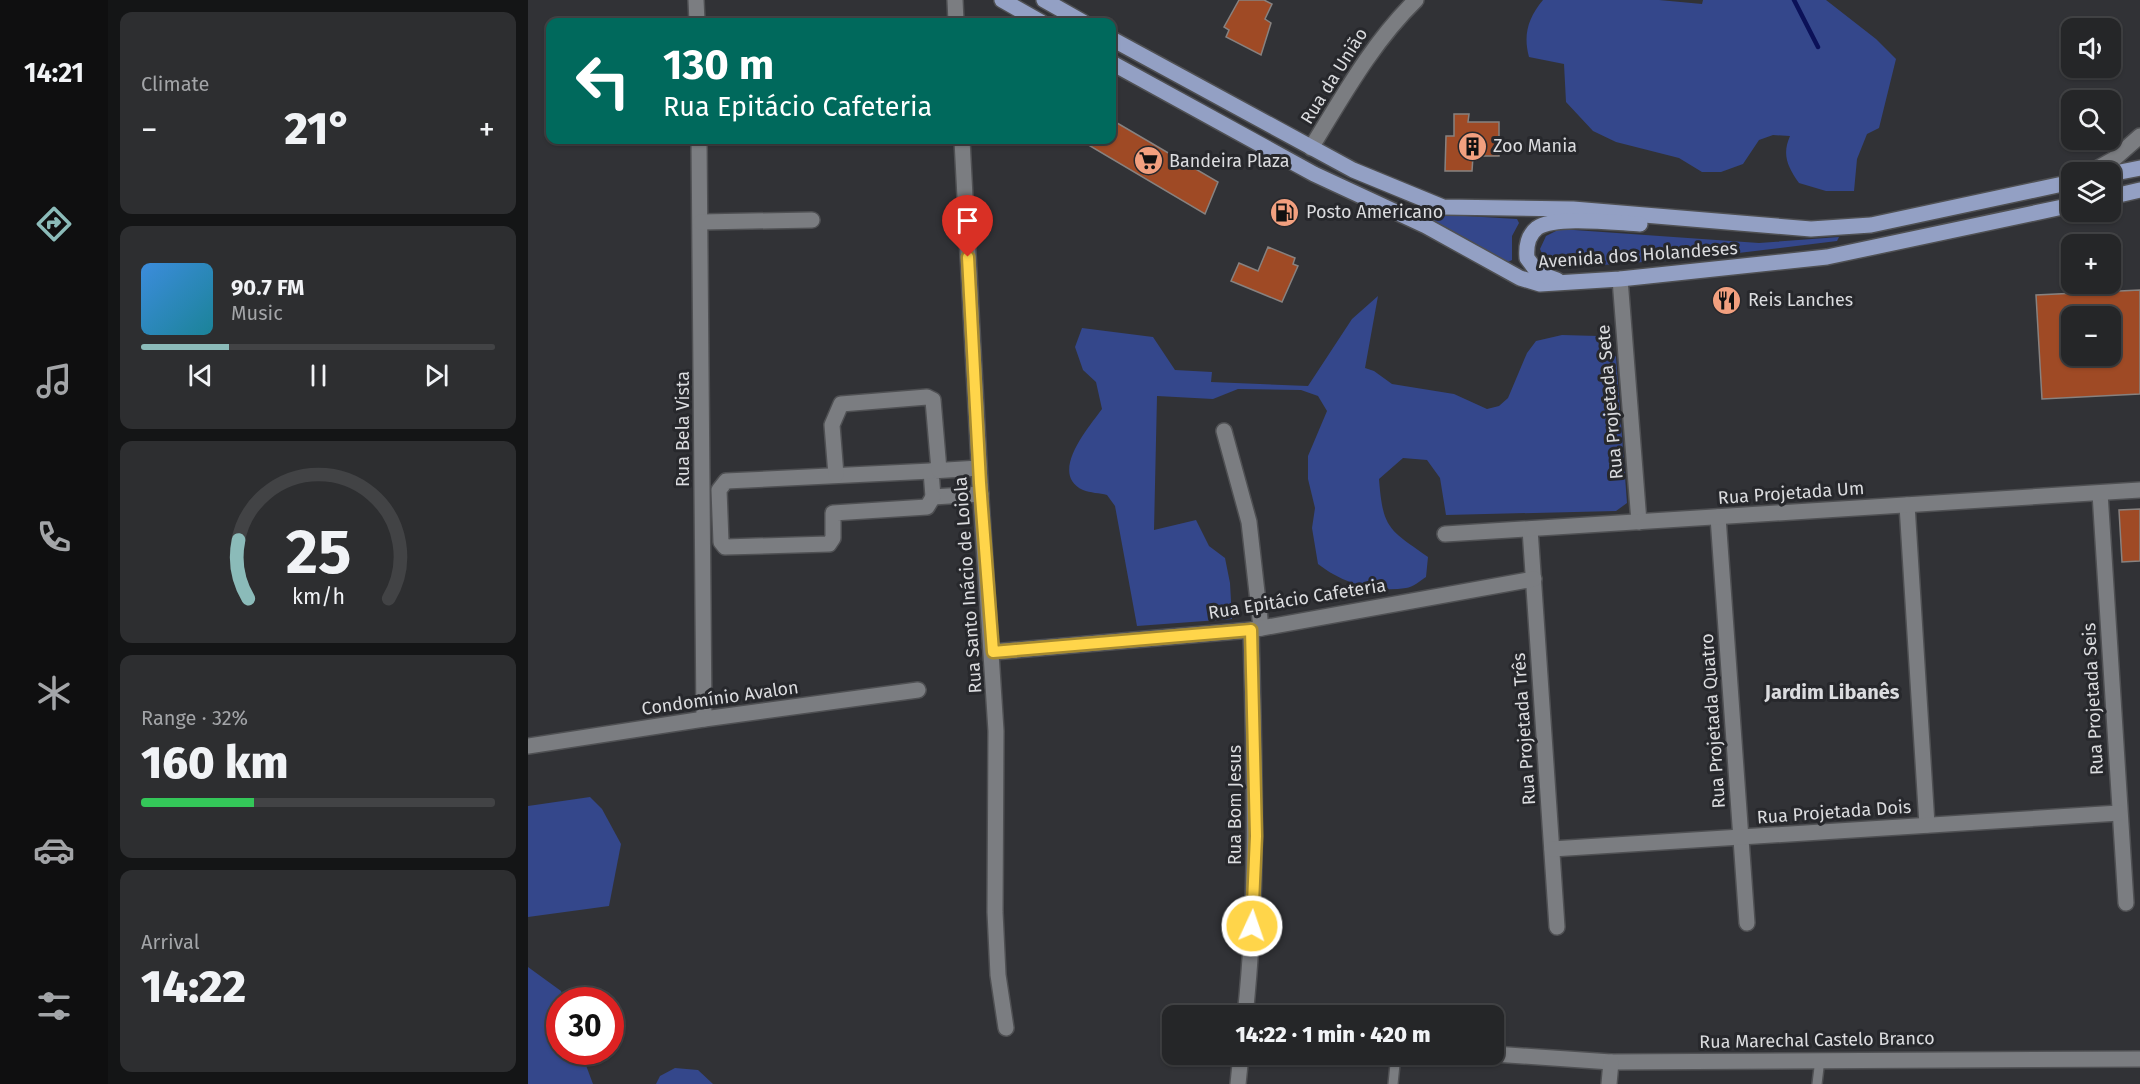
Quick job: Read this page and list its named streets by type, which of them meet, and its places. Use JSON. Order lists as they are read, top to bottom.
{
  "streets": {
    "main road": ["Avenida dos Holandeses"],
    "street": [
      "Rua da União",
      "Rua Projetada Sete",
      "Rua Bela Vista",
      "Rua Projetada Um",
      "Rua Santo Inácio de Loiola",
      "Rua Epitácio Cafeteria",
      "Condomínio Avalon",
      "Rua Projetada Seis",
      "Rua Projetada Quatro",
      "Rua Projetada Três",
      "Rua Bom Jesus",
      "Rua Projetada Dois",
      "Rua Marechal Castelo Branco"
    ]
  },
  "crossings": [
    ["Rua da União", "Avenida dos Holandeses"],
    ["Avenida dos Holandeses", "Rua Projetada Sete"],
    ["Rua Projetada Sete", "Rua Projetada Um"],
    ["Rua Bela Vista", "Condomínio Avalon"],
    ["Rua Projetada Um", "Rua Projetada Seis"],
    ["Rua Projetada Um", "Rua Projetada Quatro"],
    ["Rua Projetada Um", "Rua Projetada Três"],
    ["Rua Santo Inácio de Loiola", "Rua Epitácio Cafeteria"],
    ["Rua Epitácio Cafeteria", "Rua Projetada Três"],
    ["Rua Epitácio Cafeteria", "Rua Bom Jesus"],
    ["Rua Projetada Seis", "Rua Projetada Dois"],
    ["Rua Projetada Quatro", "Rua Projetada Dois"],
    ["Rua Projetada Três", "Rua Projetada Dois"]
  ],
  "districts": ["Jardim Libanês"],
  "places": {
    "building": ["Zoo Mania"],
    "supermarket": ["Bandeira Plaza"],
    "fuel station": ["Posto Americano"],
    "restaurant": ["Reis Lanches"]
  },
  "page": {
    "tabs": "14:21",
    "tile": [
      "Climate",
      ["Range · 32%", "160 km"],
      ["Arrival", "14:22"]
    ],
    "map_buttons": ["+", "−"],
    "turn": ["130 m", "Rua Epitácio Cafeteria"],
    "heat": ["−", "21°", "+"],
    "song": ["90.7 FM", "Music"],
    "limit": "30",
    "trip": "14:22 · 1 min · 420 m",
    "gauge": ["25", "km/h"]
  }
}
